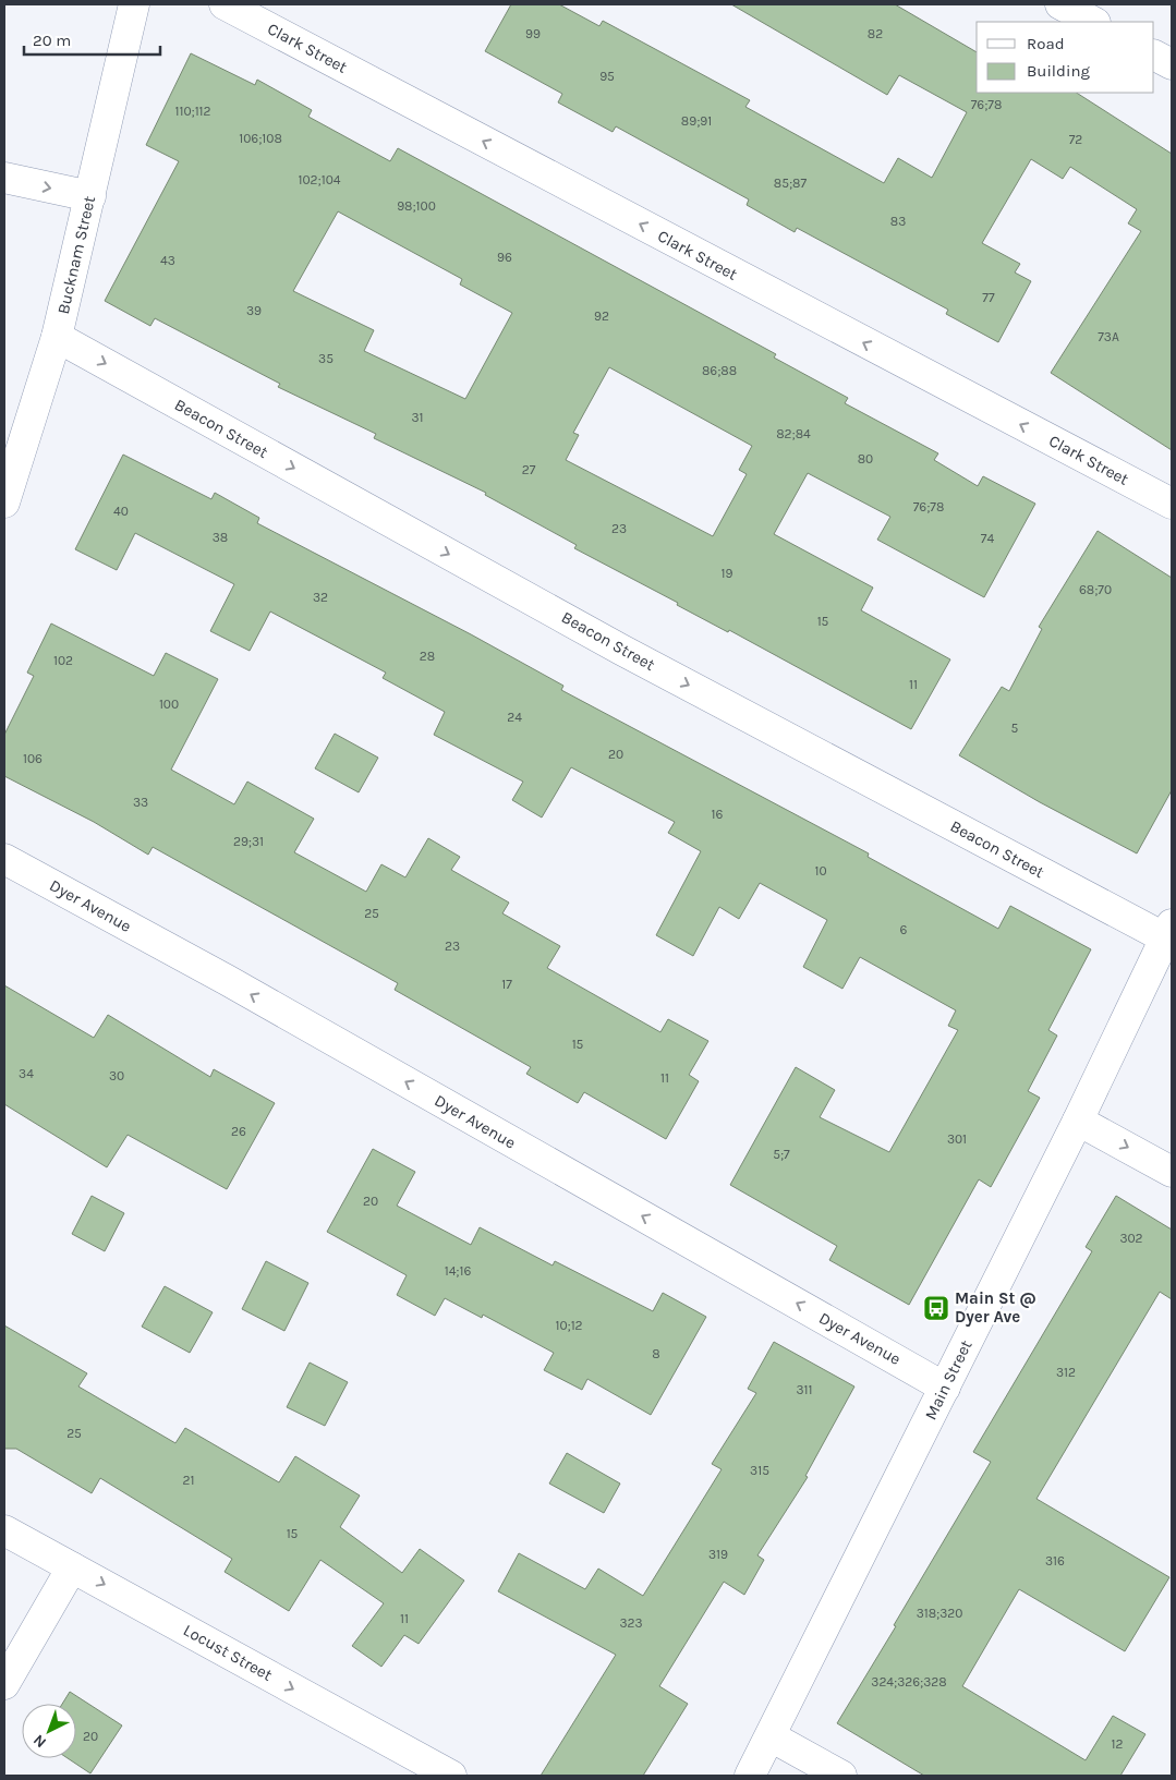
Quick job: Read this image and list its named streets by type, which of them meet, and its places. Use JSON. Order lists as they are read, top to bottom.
{
  "streets": {
    "street": [
      "Clark Street",
      "Bucknam Street",
      "Beacon Street",
      "Dyer Avenue",
      "Main Street",
      "Locust Street"
    ]
  },
  "crossings": [
    ["Bucknam Street", "Beacon Street"],
    ["Beacon Street", "Main Street"],
    ["Dyer Avenue", "Main Street"]
  ],
  "one_way": [
    "Clark Street",
    "Beacon Street",
    "Dyer Avenue",
    "Locust Street"
  ],
  "places": {
    "bus stop": ["Main St @ Dyer Ave"]
  },
  "house_numbers": [
    "99",
    "82",
    "95",
    "76;78",
    "110;112",
    "89;91",
    "106;108",
    "72",
    "102;104",
    "85;87",
    "98;100",
    "83",
    "96",
    "43",
    "77",
    "39",
    "92",
    "73A",
    "35",
    "86;88",
    "31",
    "82;84",
    "80",
    "27",
    "76;78",
    "40",
    "23",
    "38",
    "74",
    "19",
    "68;70",
    "32",
    "15",
    "28",
    "102",
    "11",
    "100",
    "24",
    "5",
    "20",
    "106",
    "33",
    "16",
    "29;31",
    "10",
    "25",
    "6",
    "23",
    "17",
    "15",
    "34",
    "30",
    "11",
    "26",
    "301",
    "5;7",
    "20",
    "302",
    "14;16",
    "10;12",
    "8",
    "312",
    "311",
    "25",
    "315",
    "21",
    "15",
    "319",
    "316",
    "318;320",
    "11",
    "323",
    "324;326;328",
    "20",
    "12"
  ],
  "legend": ["Road", "Building"],
  "scale_bar": "20 m",
  "north": "bottom left"
}
